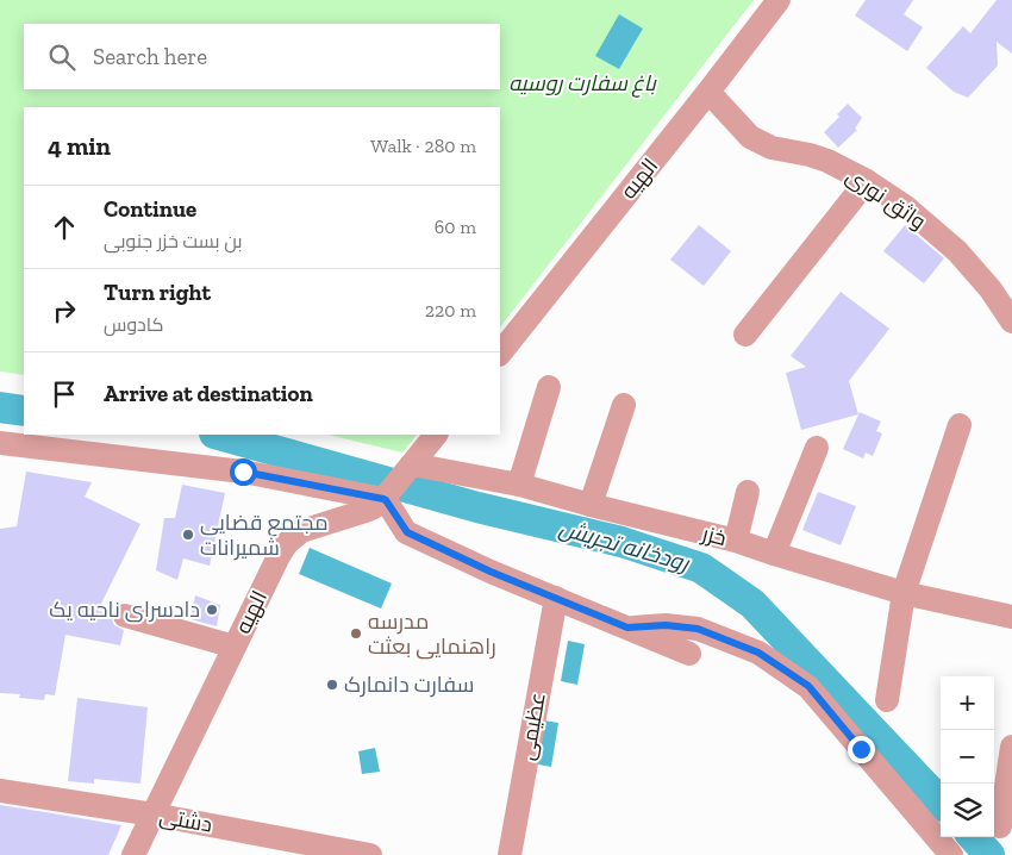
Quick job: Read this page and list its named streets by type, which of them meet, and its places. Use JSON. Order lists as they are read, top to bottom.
{
  "streets": {
    "street": [
      "الهیه",
      "واثق نوری",
      "خزر",
      "عظیمی",
      "دشتی"
    ]
  },
  "crossings": [
    ["الهیه", "واثق نوری"],
    ["الهیه", "خزر"],
    ["الهیه", "دشتی"]
  ],
  "water": ["رودخانه تجریش"],
  "parks": ["باغ سفارت روسیه"],
  "places": [
    "مجتمع قضایی شمیرانات",
    "دادسرای ناحیه یک",
    "مدرسه راهنمایی بعثت",
    "سفارت دانمارک"
  ],
  "page": {
    "search": "Search here",
    "heading": ["4 min", "Walk · 280 m"],
    "list": [
      ["Continue", "بن بست خزر جنوبی", "60 m"],
      ["Turn right", "کادوس", "220 m"],
      "Arrive at destination"
    ],
    "map_buttons": ["+", "−"]
  }
}
